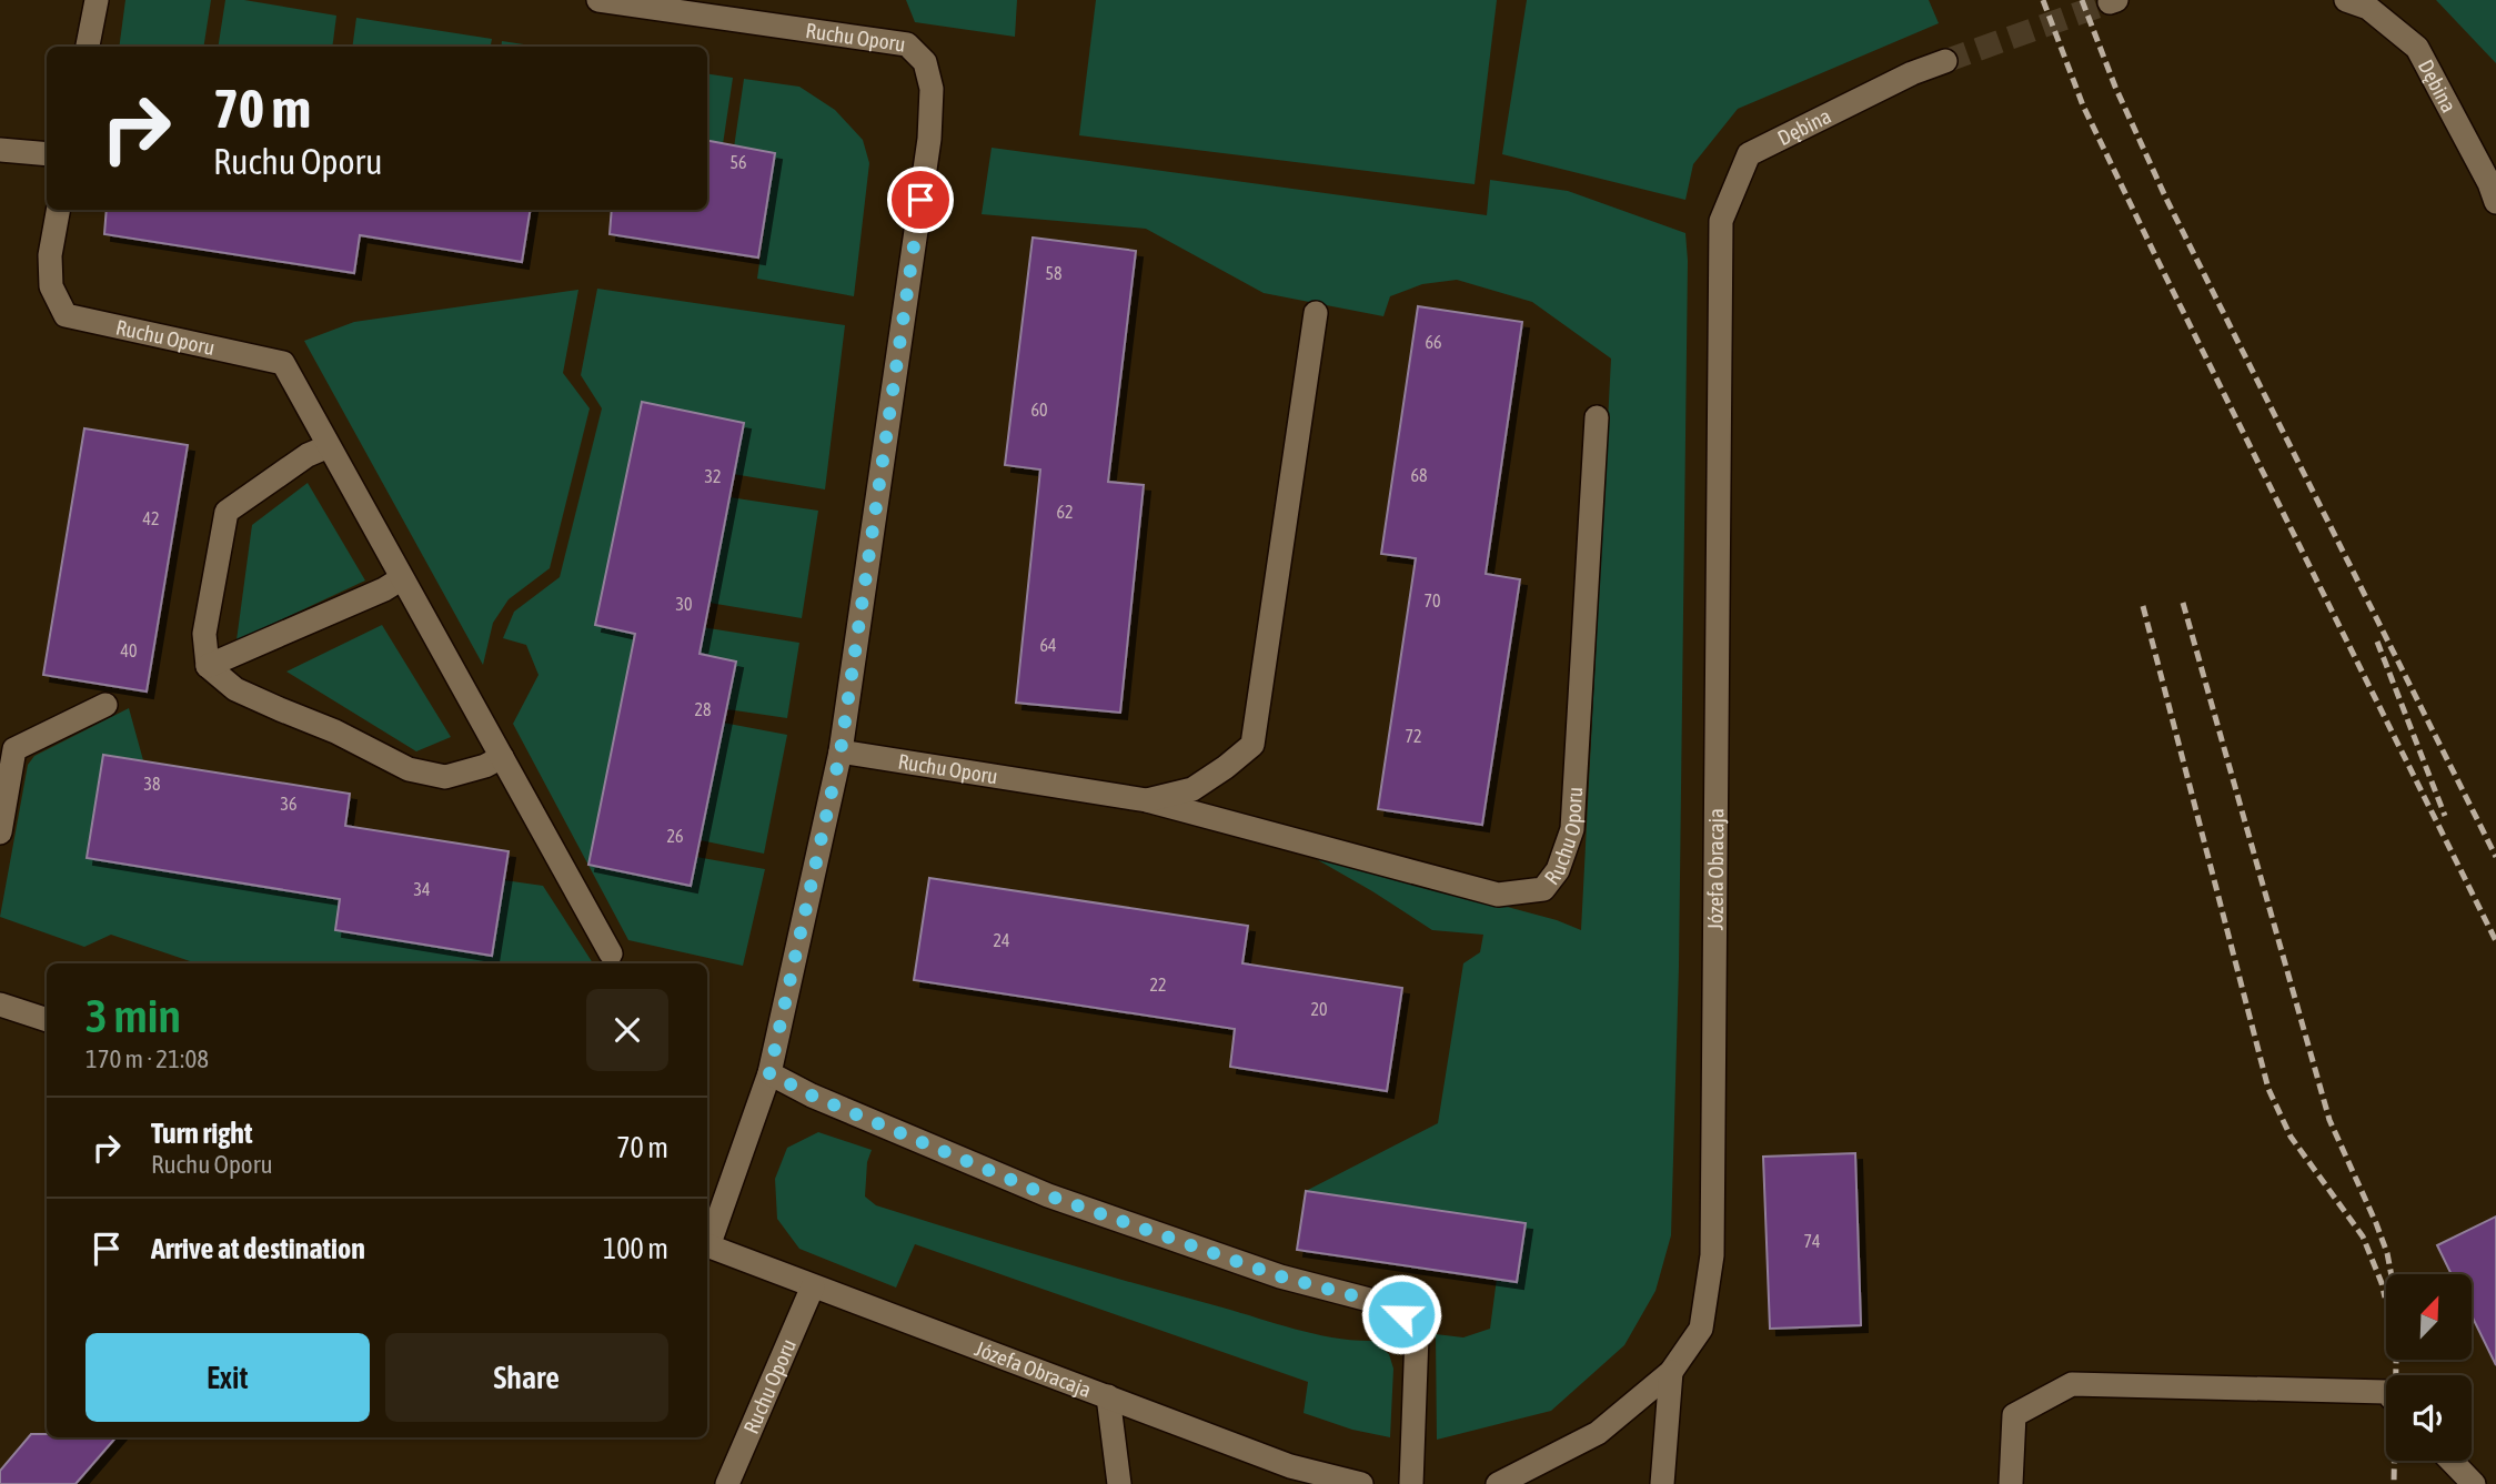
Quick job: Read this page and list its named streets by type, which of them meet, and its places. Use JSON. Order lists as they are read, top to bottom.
{
  "streets": {
    "street": ["Ruchu Oporu", "Dębina", "Józefa Obracaja"]
  },
  "crossings": [
    ["Ruchu Oporu", "Józefa Obracaja"],
    ["Dębina", "Józefa Obracaja"]
  ],
  "house_numbers": [
    "56",
    "58",
    "66",
    "60",
    "68",
    "32",
    "62",
    "42",
    "70",
    "30",
    "64",
    "40",
    "28",
    "72",
    "38",
    "36",
    "26",
    "34",
    "24",
    "22",
    "20",
    "74"
  ],
  "north": "top right",
  "page": {
    "turn": ["70 m", "Ruchu Oporu"],
    "heading": ["3 min", "170 m · 21:08"],
    "list": [
      {
        "name": "Turn right",
        "note": "Ruchu Oporu",
        "value": "70 m"
      },
      {
        "name": "Arrive at destination",
        "value": "100 m"
      }
    ],
    "buttons": ["Exit", "Share"]
  }
}
